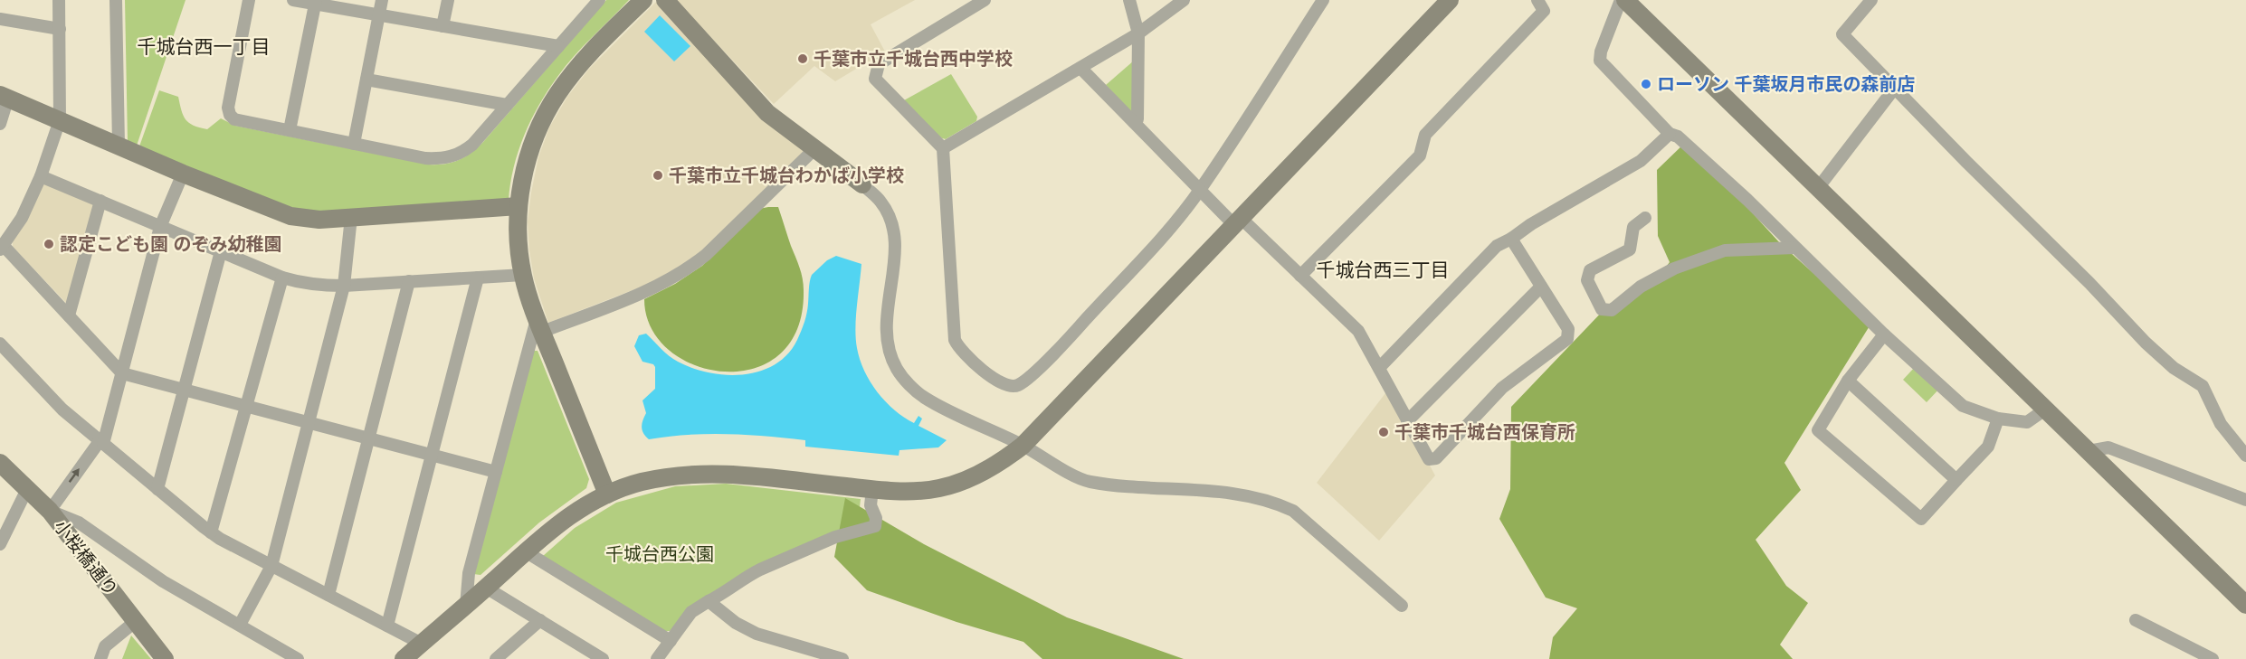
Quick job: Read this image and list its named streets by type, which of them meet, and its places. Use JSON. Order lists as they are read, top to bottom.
{
  "streets": {
    "street": ["小桜橋通り"]
  },
  "districts": ["千城台西一丁目", "千城台西三丁目"],
  "parks": ["千城台西公園"],
  "places": [
    "千葉市立千城台西中学校",
    "ローソン 千葉坂月市民の森前店",
    "千葉市立千城台わかば小学校",
    "認定こども園 のぞみ幼稚園",
    "千葉市千城台西保育所"
  ]
}
